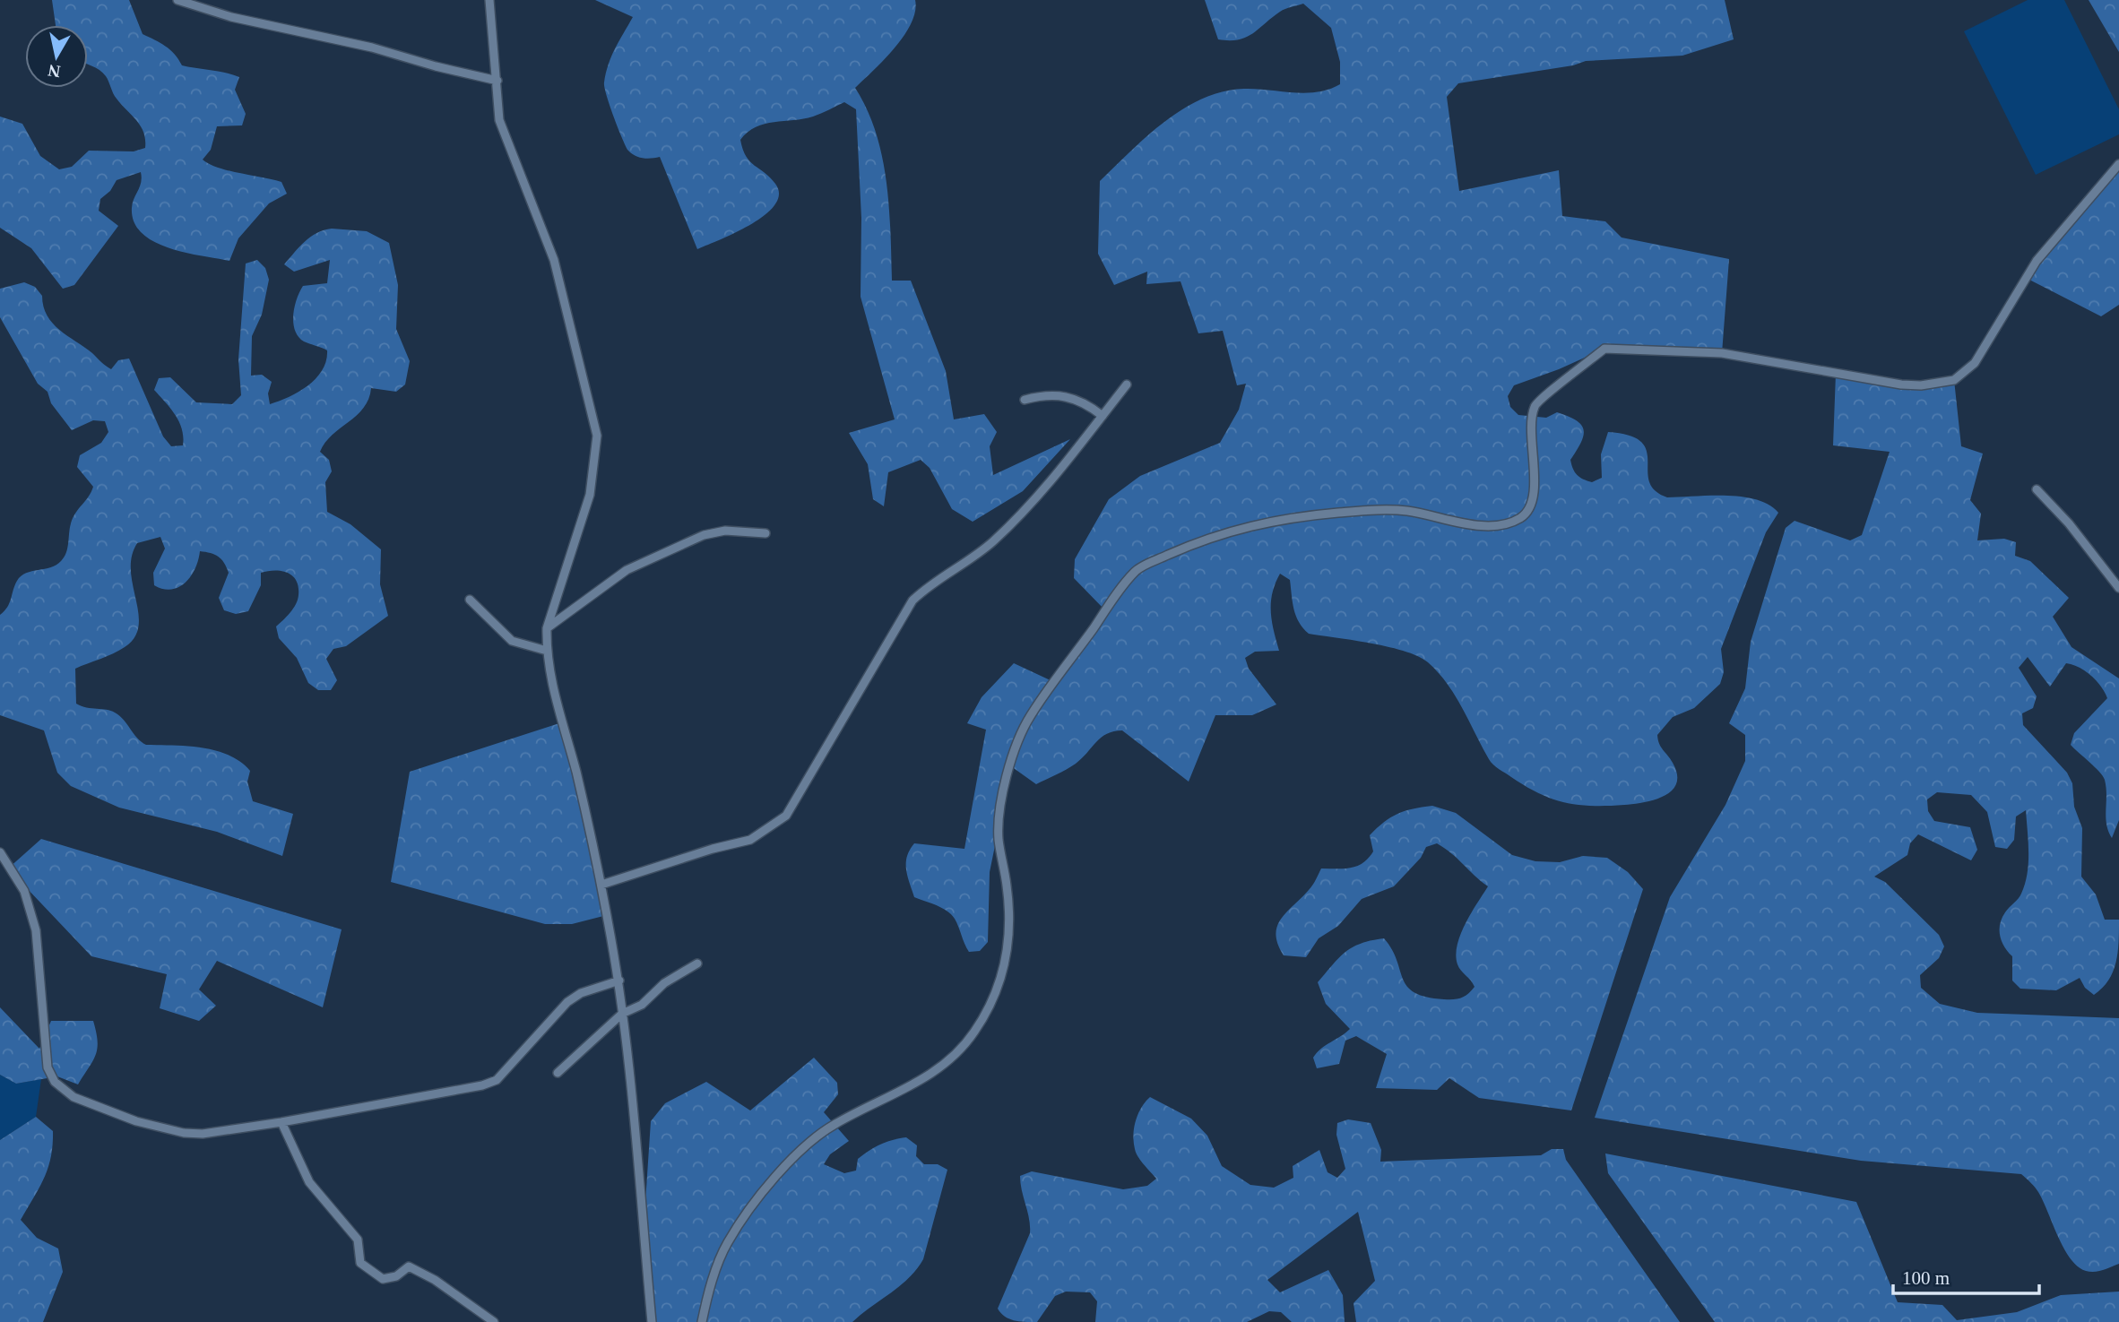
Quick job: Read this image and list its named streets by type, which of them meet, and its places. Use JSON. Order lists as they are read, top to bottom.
{
  "scale_bar": "100 m",
  "north": "bottom"
}
